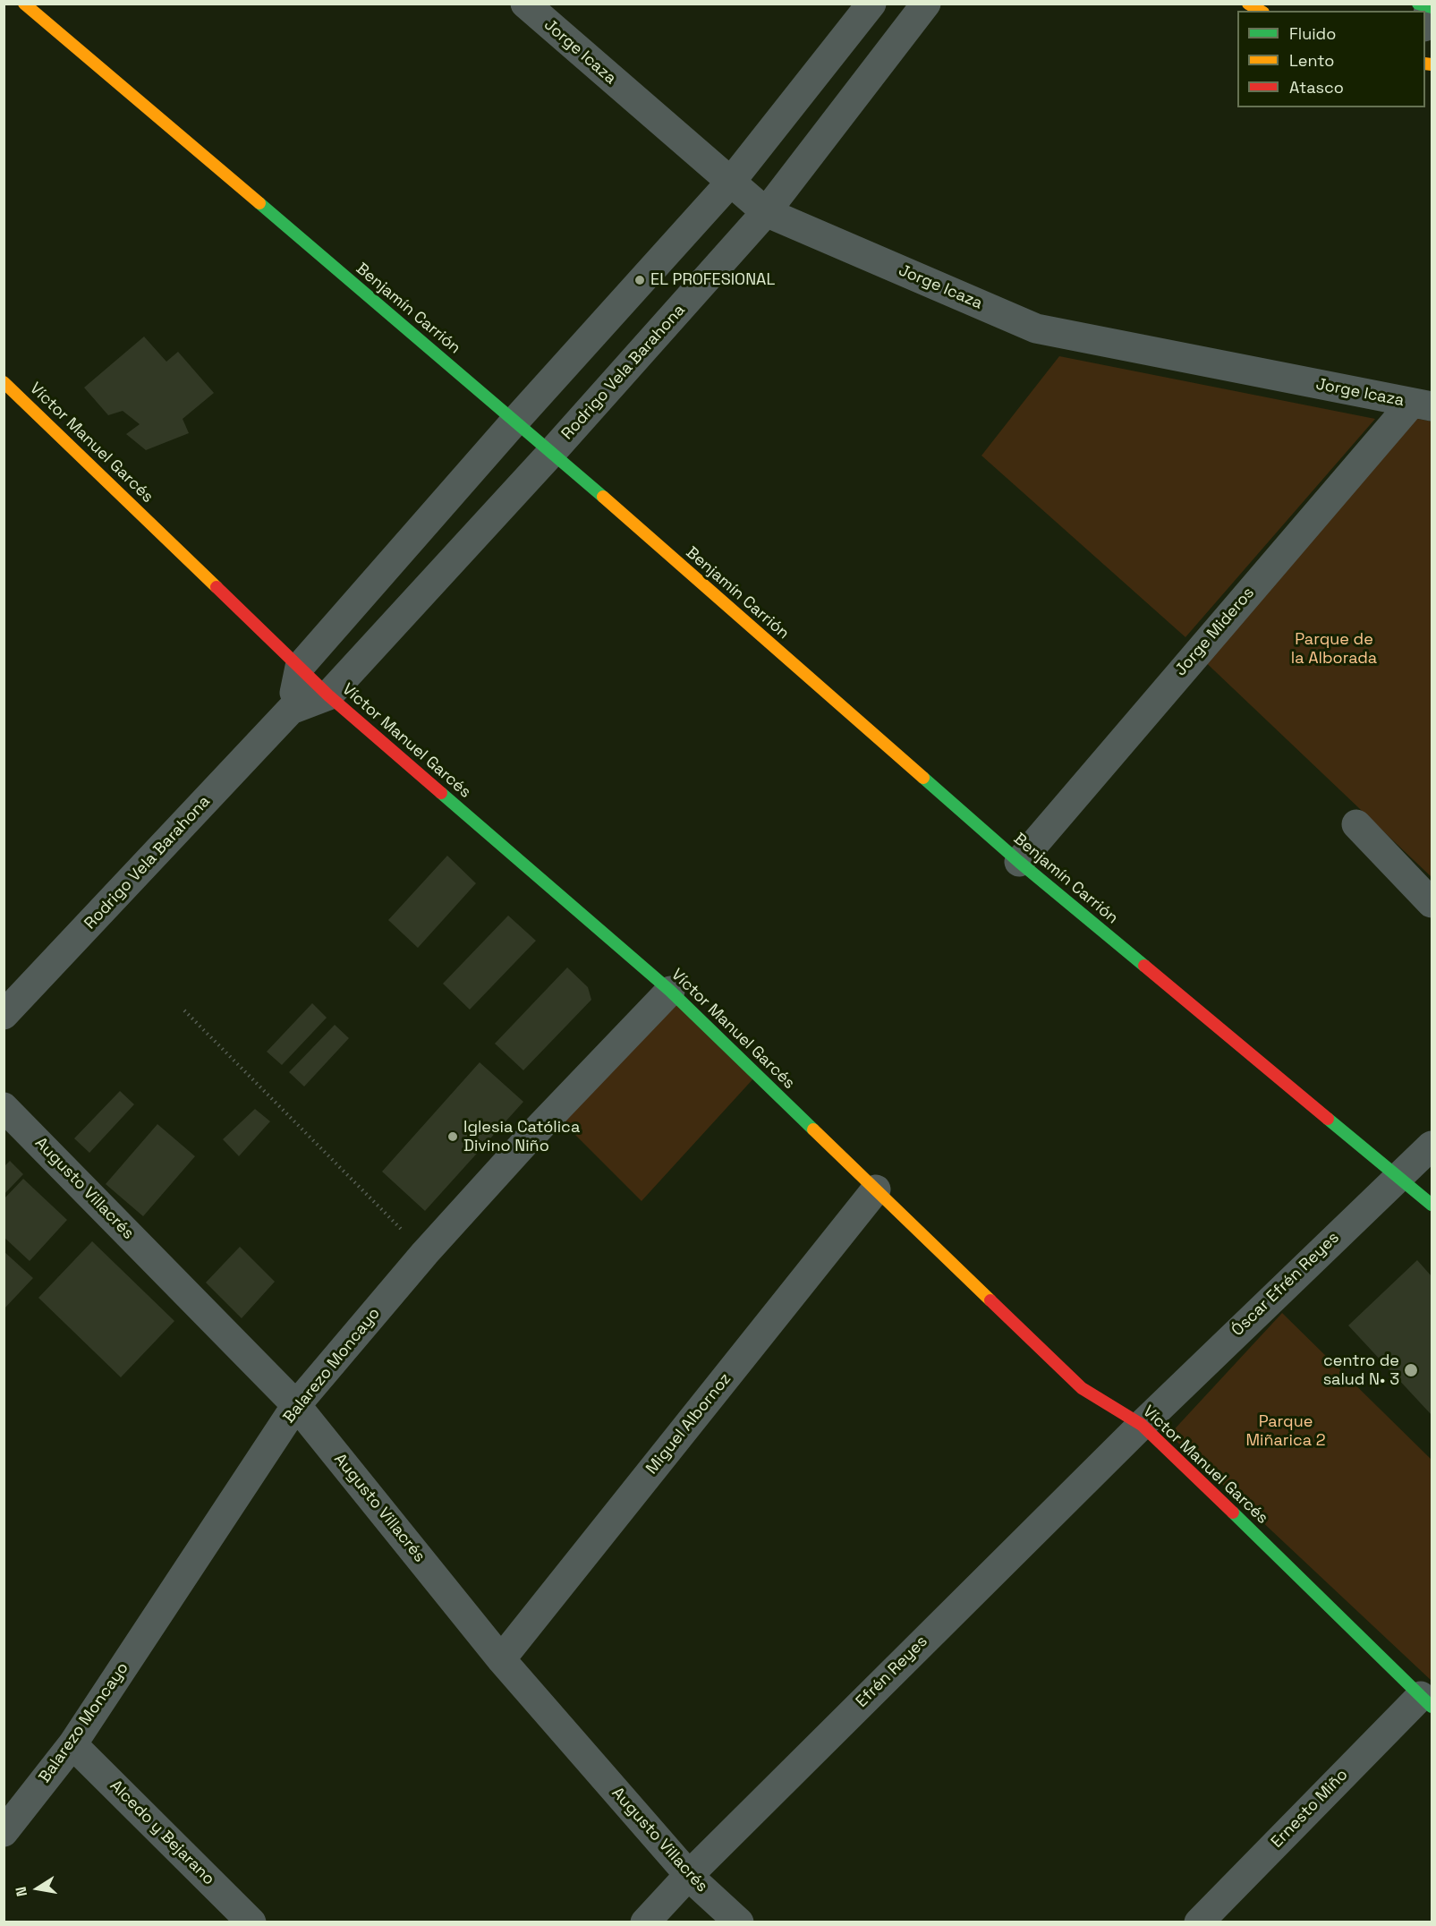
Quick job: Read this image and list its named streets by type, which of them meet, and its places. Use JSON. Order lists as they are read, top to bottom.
{
  "streets": {
    "street": [
      "Jorge Icaza",
      "Benjamín Carrión",
      "Rodrigo Vela Barahona",
      "Víctor Manuel Garcés",
      "Jorge Mideros",
      "Augusto Villacrés",
      "Óscar Efrén Reyes",
      "Balarezo Moncayo",
      "Miguel Albornoz",
      "Efrén Reyes",
      "Ernesto Miño",
      "Alcedo y Bejarano"
    ]
  },
  "crossings": [
    ["Jorge Icaza", "Rodrigo Vela Barahona"],
    ["Jorge Icaza", "Jorge Mideros"],
    ["Benjamín Carrión", "Rodrigo Vela Barahona"],
    ["Benjamín Carrión", "Jorge Mideros"],
    ["Benjamín Carrión", "Óscar Efrén Reyes"],
    ["Rodrigo Vela Barahona", "Víctor Manuel Garcés"],
    ["Víctor Manuel Garcés", "Óscar Efrén Reyes"],
    ["Víctor Manuel Garcés", "Balarezo Moncayo"],
    ["Víctor Manuel Garcés", "Miguel Albornoz"],
    ["Víctor Manuel Garcés", "Efrén Reyes"],
    ["Víctor Manuel Garcés", "Ernesto Miño"],
    ["Augusto Villacrés", "Balarezo Moncayo"],
    ["Augusto Villacrés", "Miguel Albornoz"],
    ["Augusto Villacrés", "Efrén Reyes"],
    ["Óscar Efrén Reyes", "Efrén Reyes"],
    ["Balarezo Moncayo", "Alcedo y Bejarano"]
  ],
  "parks": ["Parque de la Alborada", "Parque Miñarica 2"],
  "places": ["EL PROFESIONAL", "Iglesia Católica Divino Niño", "centro de salud N• 3"],
  "legend": ["Fluido", "Lento", "Atasco"],
  "north": "left"
}
